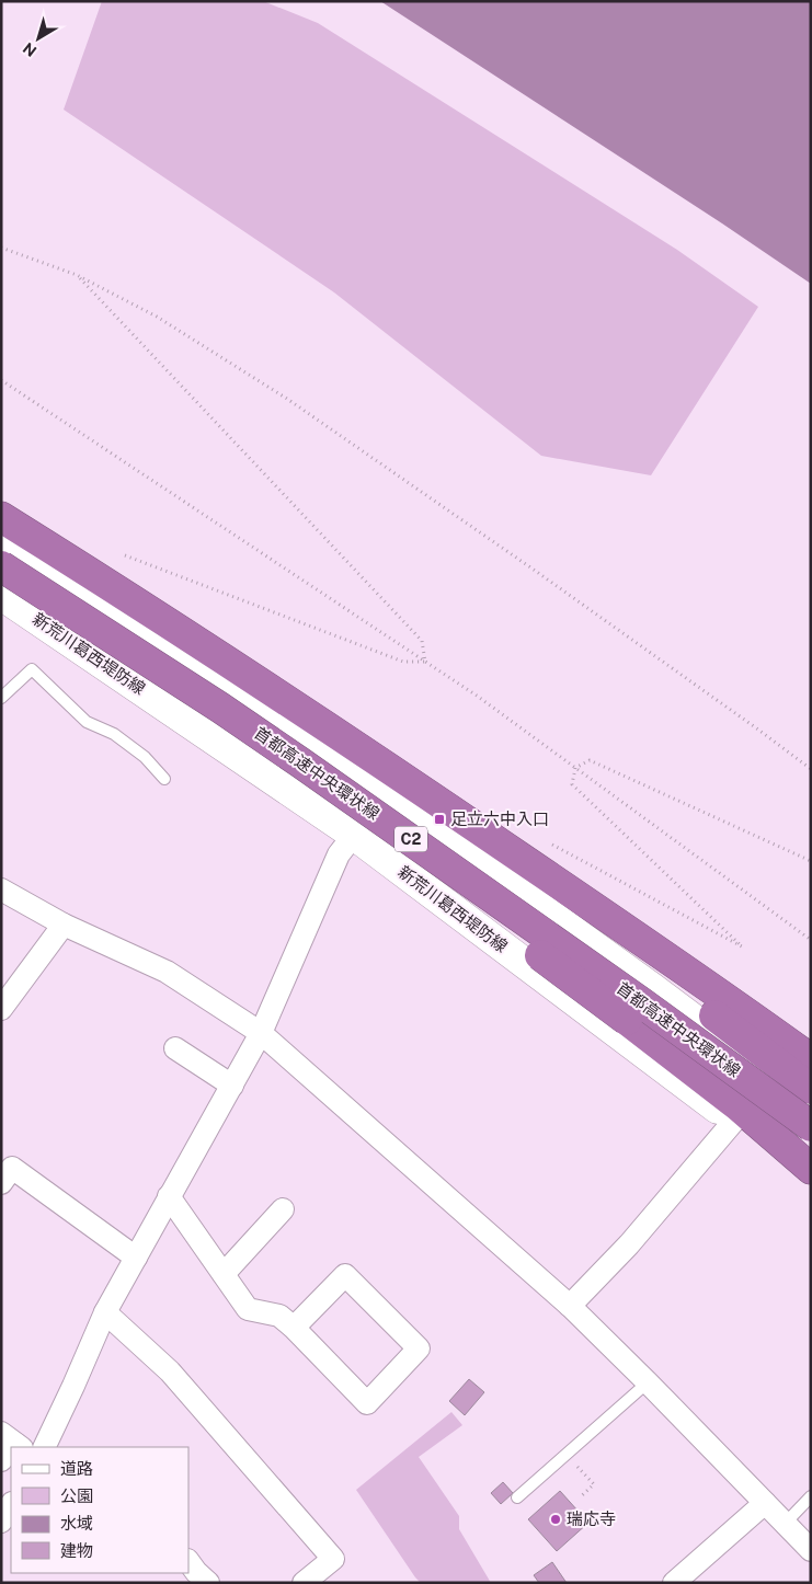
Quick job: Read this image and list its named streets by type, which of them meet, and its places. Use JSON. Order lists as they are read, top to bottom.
{
  "streets": {
    "highway": ["首都高速中央環状線", "C2"],
    "main road": ["新荒川葛西堤防線"]
  },
  "places": {
    "transit": ["足立六中入口"],
    "other": ["瑞応寺"]
  },
  "legend": [
    "道路",
    "公園",
    "水域",
    "建物"
  ],
  "north": "bottom left"
}
